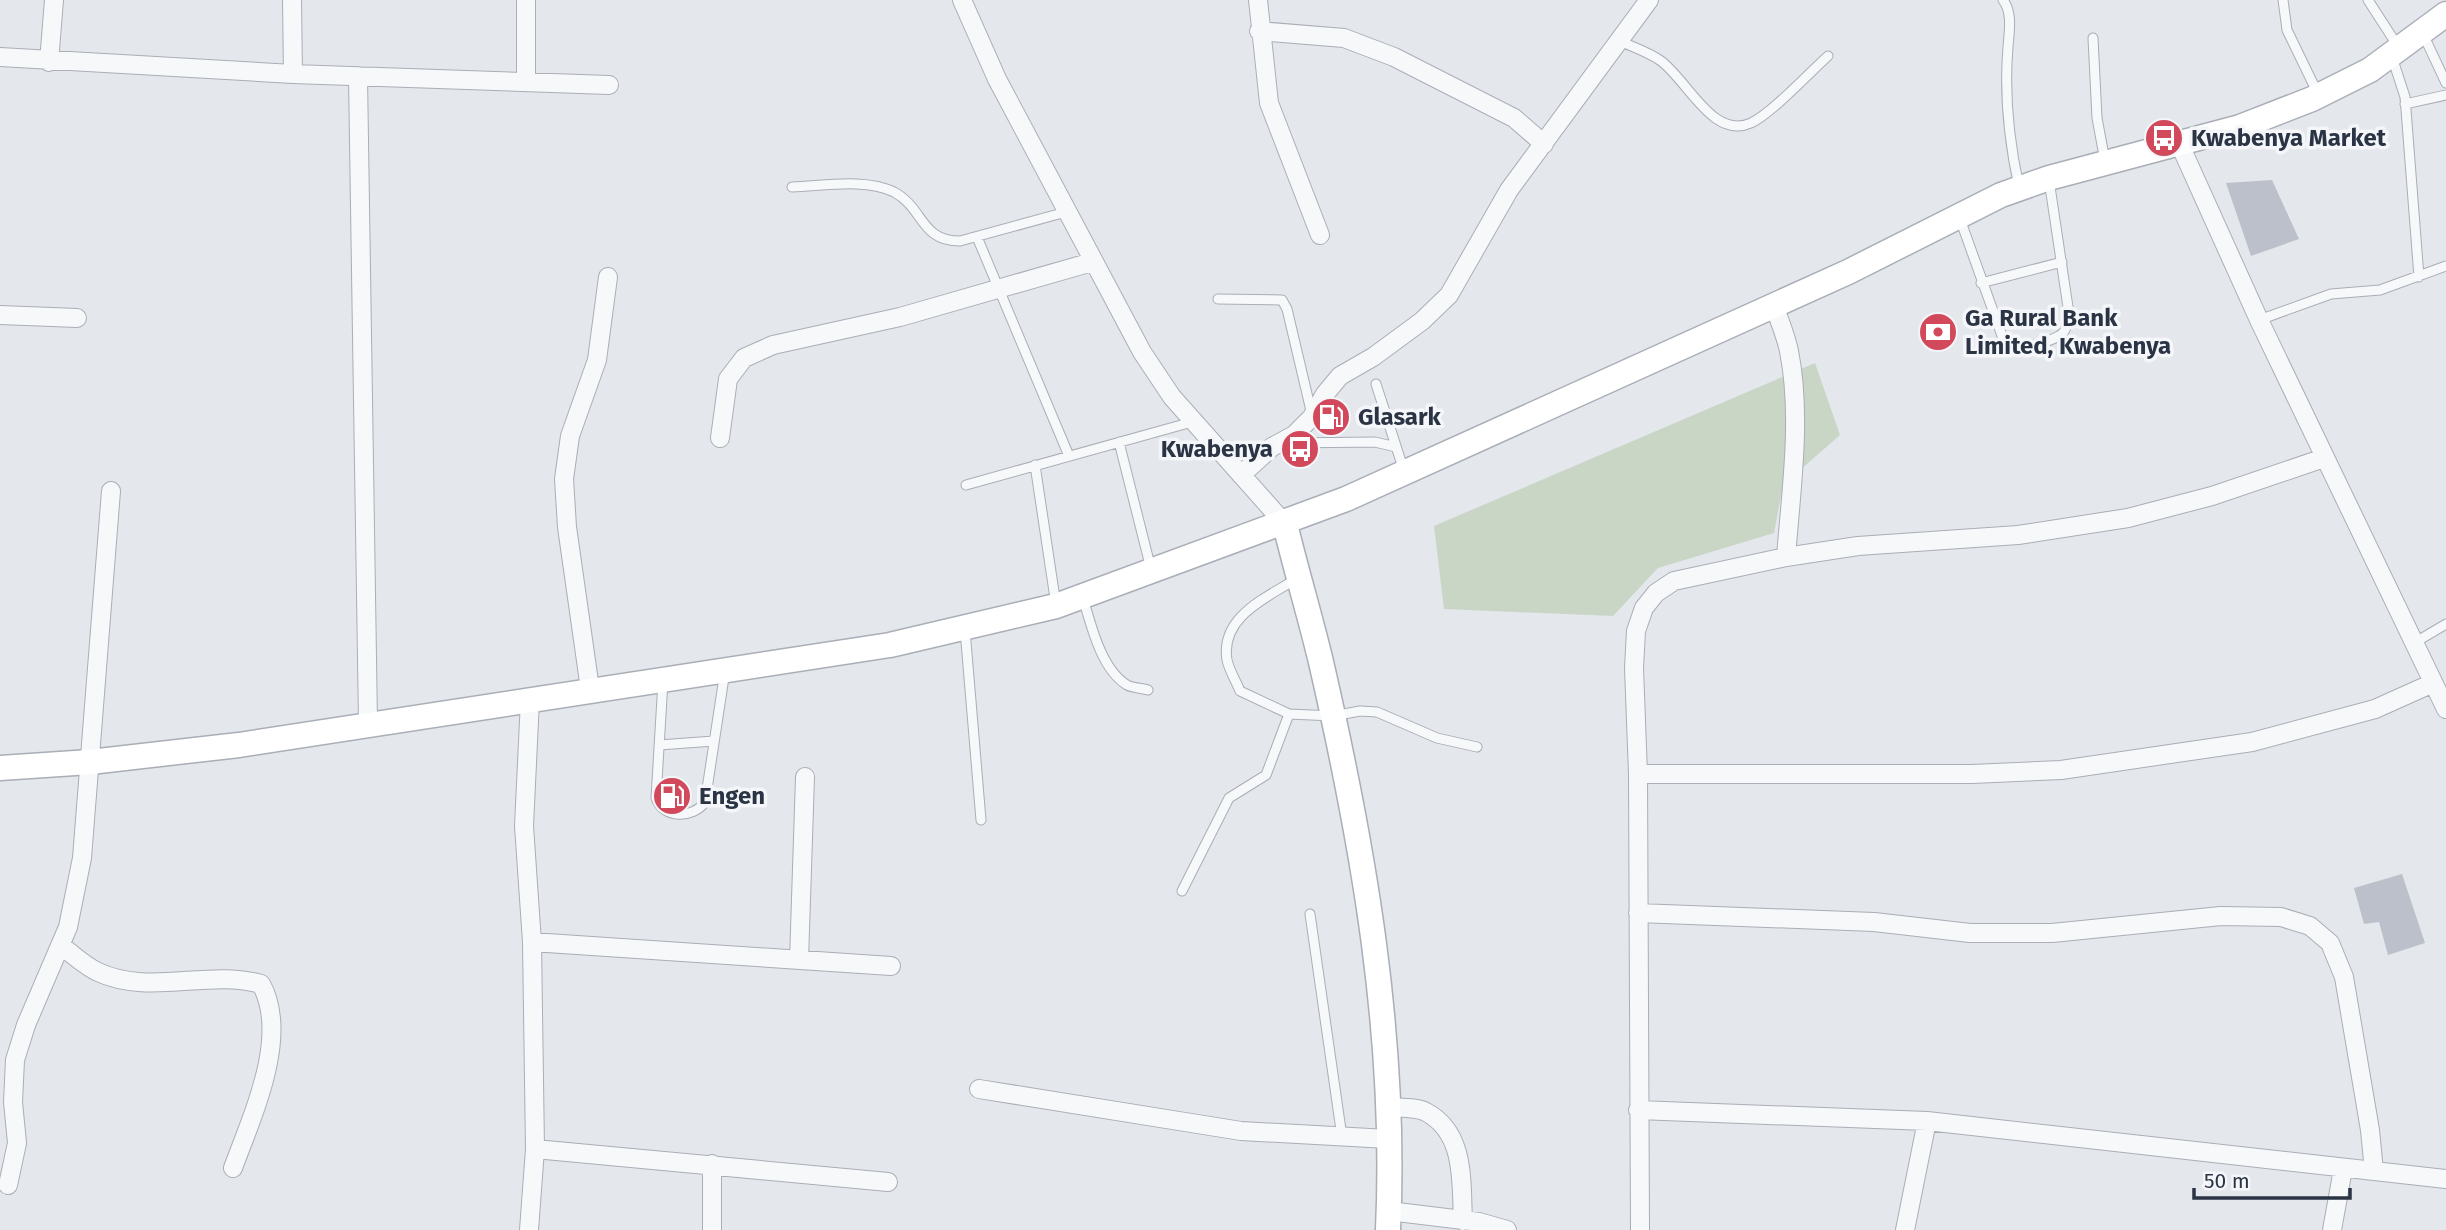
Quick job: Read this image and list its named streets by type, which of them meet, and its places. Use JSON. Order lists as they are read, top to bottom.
{
  "places": {
    "bus stop": ["Kwabenya Market", "Kwabenya"],
    "bank": ["Ga Rural Bank Limited, Kwabenya"],
    "fuel station": ["Glasark", "Engen"]
  },
  "scale_bar": "50 m"
}
